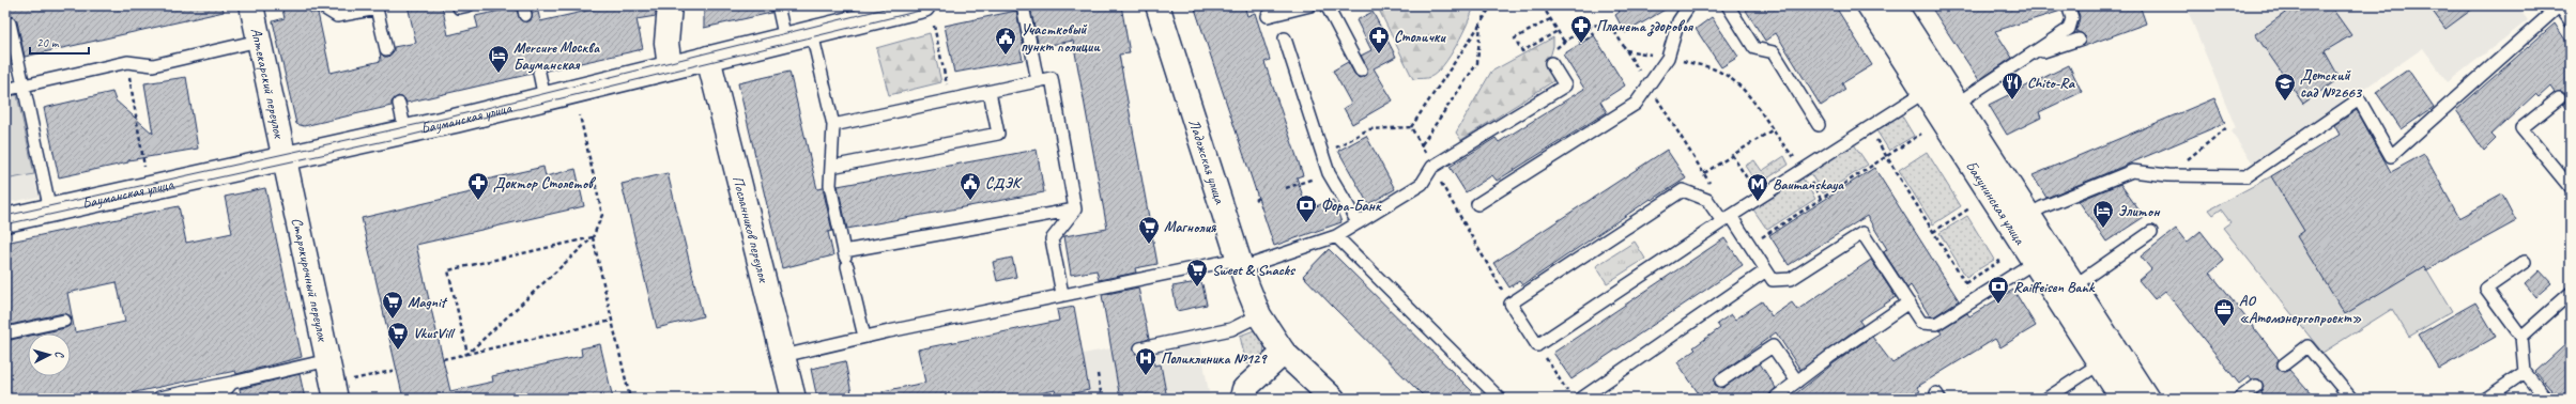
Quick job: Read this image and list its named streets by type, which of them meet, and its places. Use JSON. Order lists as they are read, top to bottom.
{
  "streets": {
    "street": [
      "Аптекарский переулок",
      "Бауманская улица",
      "Ладожская улица",
      "Бакунинская улица",
      "Посланников переулок",
      "Старокирочный переулок"
    ]
  },
  "crossings": [
    ["Аптекарский переулок", "Бауманская улица"],
    ["Аптекарский переулок", "Старокирочный переулок"],
    ["Бауманская улица", "Посланников переулок"],
    ["Бауманская улица", "Старокирочный переулок"]
  ],
  "places": {
    "pharmacy": ["Планета здоровья", "Столички", "Доктор Столетов"],
    "public building": ["Участковый пункт полиции", "СДЭК"],
    "hotel": ["Mercure Москва Бауманская", "Элитон"],
    "restaurant": ["Chito-Ra"],
    "school or university": ["Детский сад №2663"],
    "metro station": ["Baumanskaya"],
    "bank": ["Фора-Банк", "Raiffeisen Bank"],
    "supermarket": [
      "Магнолия",
      "Sweet & Snacks",
      "Magnit",
      "VkusVill"
    ],
    "office": ["АО «Атомэнергопроект»"],
    "hospital": ["Поликлиника №129"]
  },
  "scale_bar": "20 m",
  "north": "right"
}
